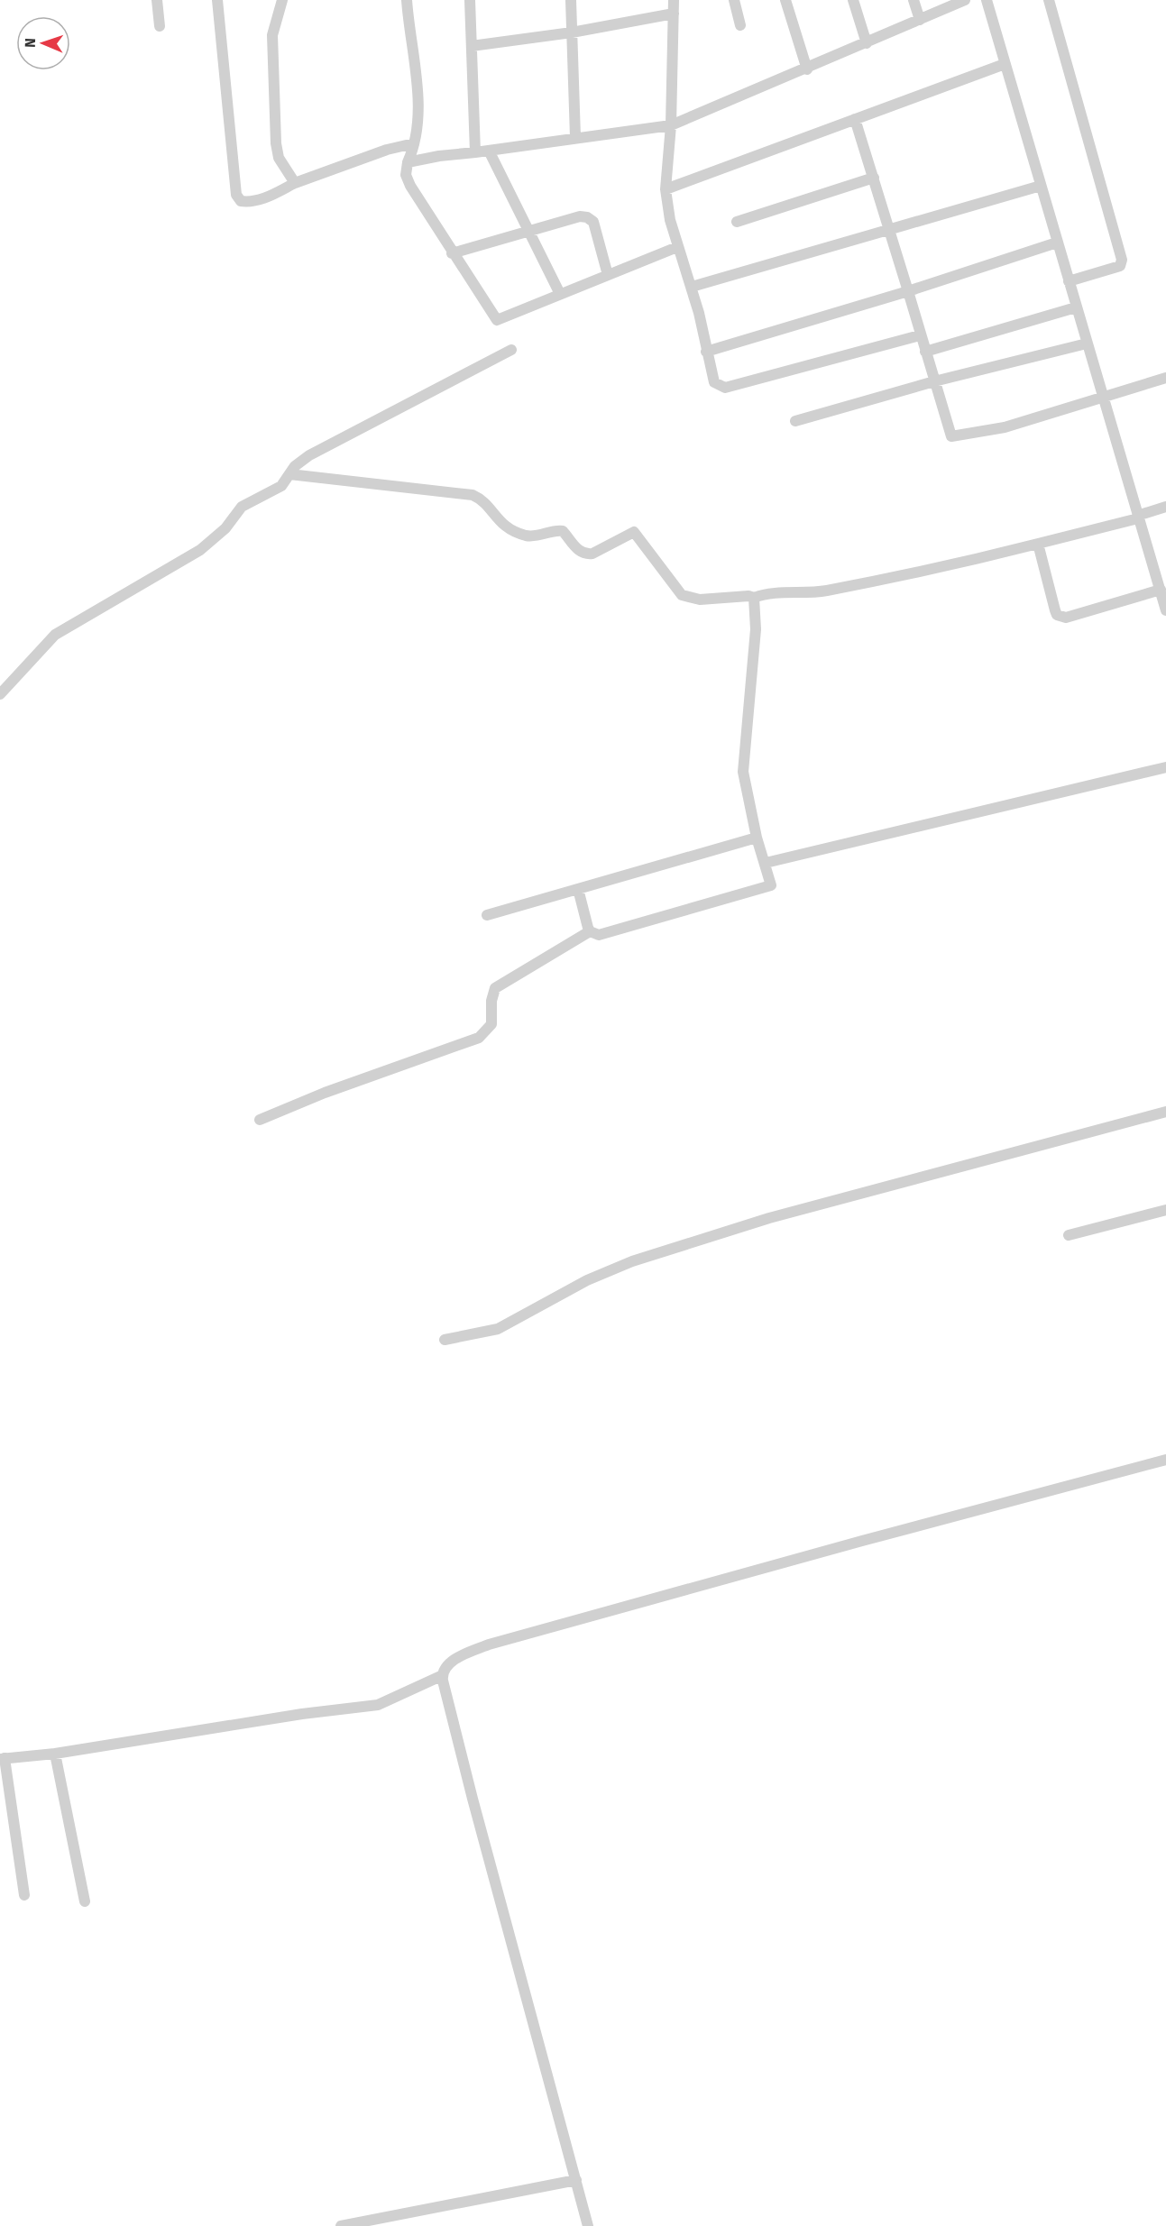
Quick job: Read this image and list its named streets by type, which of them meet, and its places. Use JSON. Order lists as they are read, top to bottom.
{
  "north": "left"
}
